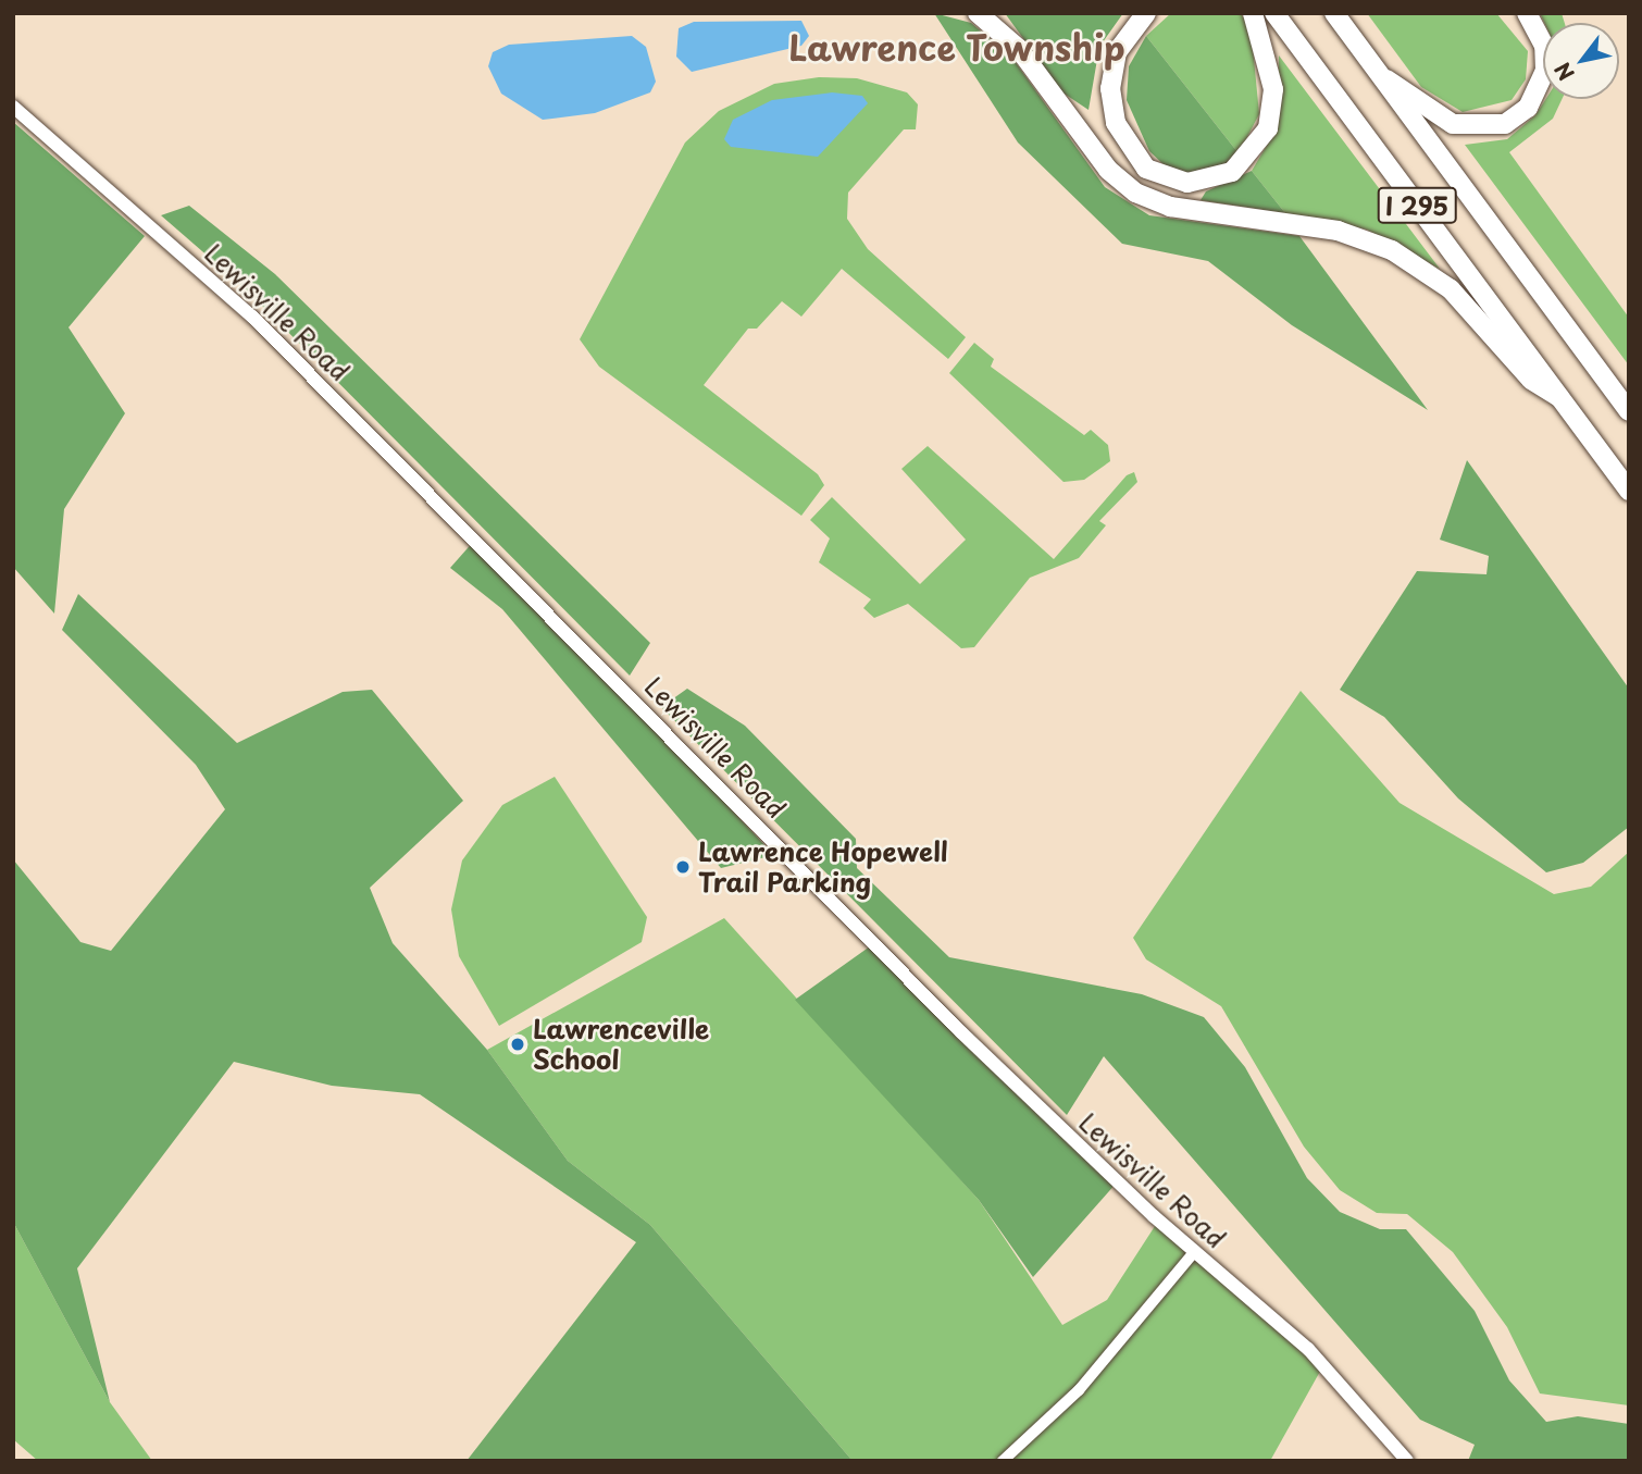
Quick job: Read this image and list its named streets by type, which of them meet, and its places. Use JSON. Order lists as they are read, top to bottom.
{
  "streets": {
    "highway": ["I 295"],
    "street": ["Lewisville Road"]
  },
  "districts": ["Lawrence Township"],
  "places": ["Lawrence Hopewell Trail Parking", "Lawrenceville School"],
  "north": "bottom left"
}
